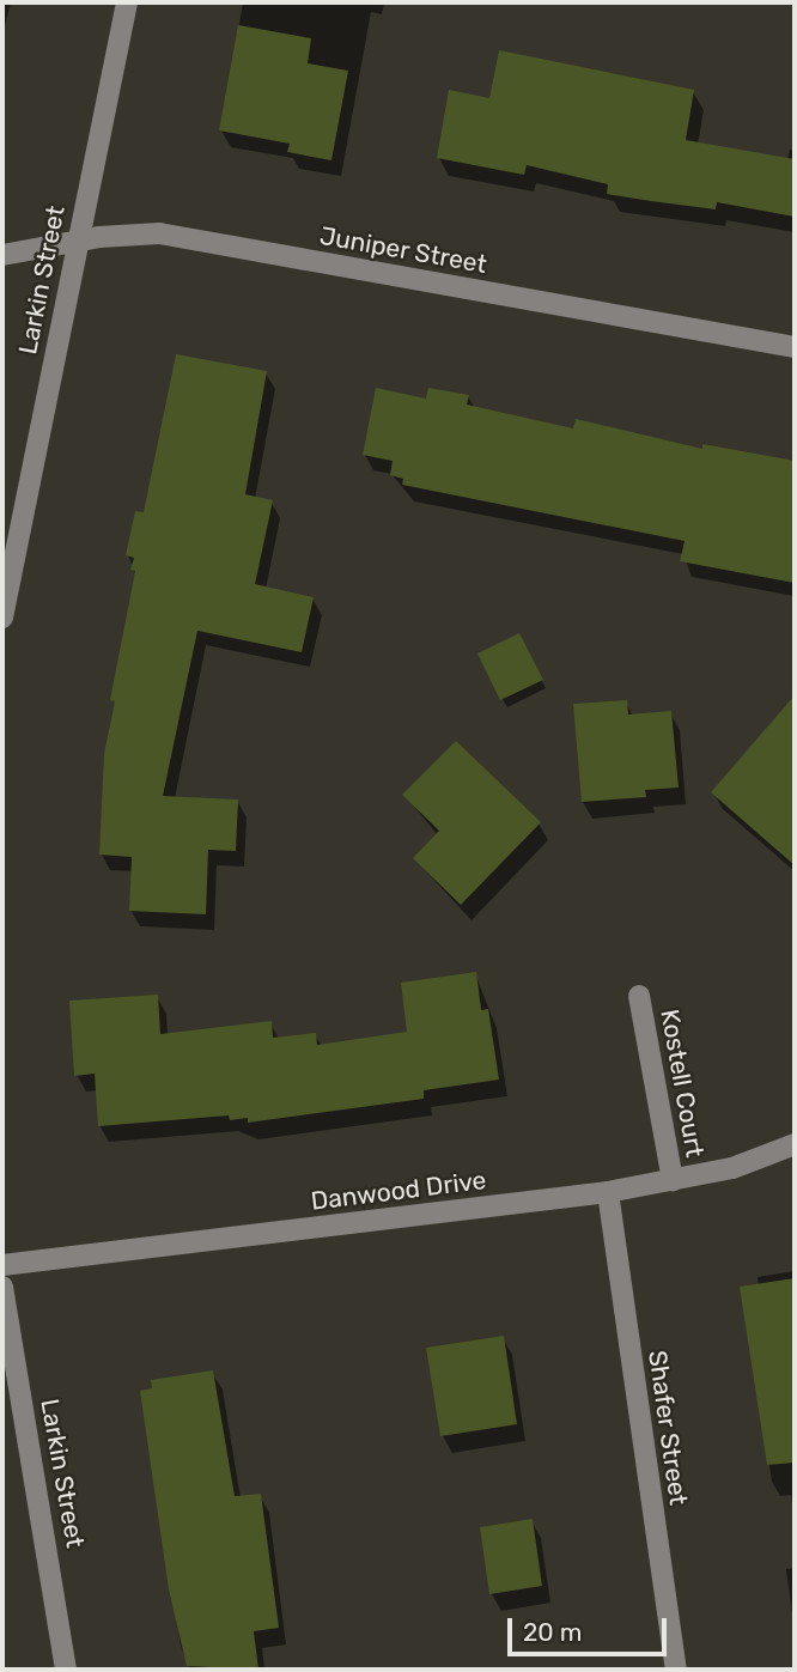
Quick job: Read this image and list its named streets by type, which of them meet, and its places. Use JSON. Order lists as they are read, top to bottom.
{
  "streets": {
    "street": [
      "Juniper Street",
      "Larkin Street",
      "Kostell Court",
      "Danwood Drive",
      "Shafer Street"
    ]
  },
  "crossings": [
    ["Juniper Street", "Larkin Street"],
    ["Kostell Court", "Danwood Drive"],
    ["Danwood Drive", "Shafer Street"]
  ],
  "scale_bar": "20 m"
}
